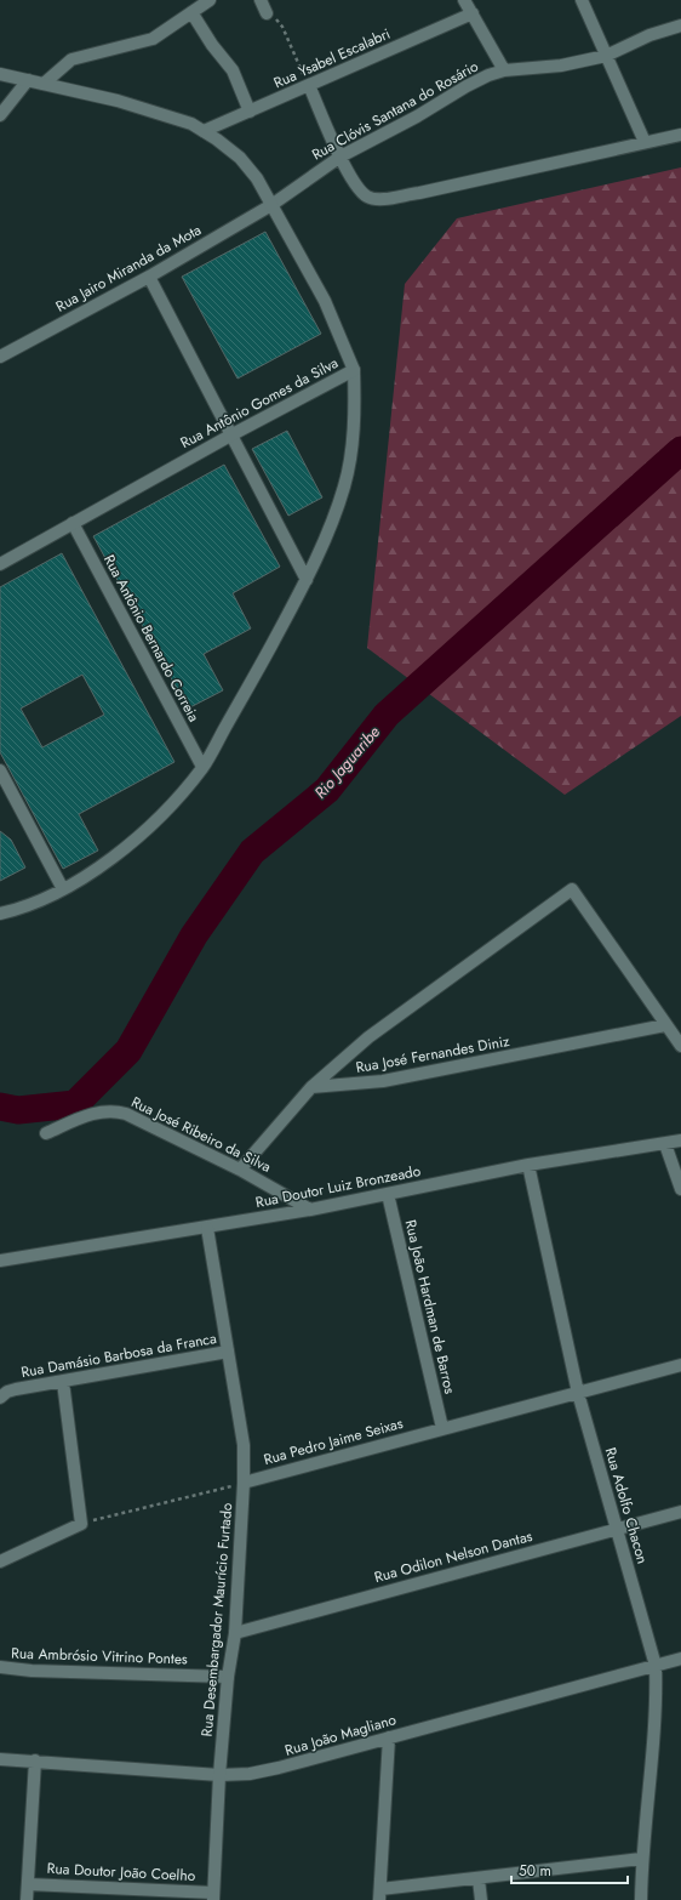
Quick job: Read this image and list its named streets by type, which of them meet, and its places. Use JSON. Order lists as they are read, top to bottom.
{
  "streets": {
    "street": [
      "Rua Ysabel Escalabri",
      "Rua Clóvis Santana do Rosário",
      "Rua Jairo Miranda da Mota",
      "Rua Antônio Gomes da Silva",
      "Rua Antônio Bernardo Correia",
      "Rua José Fernandes Diniz",
      "Rua José Ribeiro da Silva",
      "Rua Doutor Luiz Bronzeado",
      "Rua João Hardman de Barros",
      "Rua Damásio Barbosa da Franca",
      "Rua Pedro Jaime Seixas",
      "Rua Adolfo Chacon",
      "Rua Odilon Nelson Dantas",
      "Rua Desembargador Maurício Furtado",
      "Rua Ambrósio Vitrino Pontes",
      "Rua João Magliano",
      "Rua Doutor João Coelho"
    ]
  },
  "crossings": [
    ["Rua Ysabel Escalabri", "Rua Antônio Gomes da Silva"],
    ["Rua Clóvis Santana do Rosário", "Rua Jairo Miranda da Mota"],
    ["Rua Clóvis Santana do Rosário", "Rua Antônio Gomes da Silva"],
    ["Rua Jairo Miranda da Mota", "Rua Antônio Gomes da Silva"],
    ["Rua Antônio Gomes da Silva", "Rua Antônio Bernardo Correia"],
    ["Rua José Ribeiro da Silva", "Rua Doutor Luiz Bronzeado"],
    ["Rua Doutor Luiz Bronzeado", "Rua João Hardman de Barros"],
    ["Rua Doutor Luiz Bronzeado", "Rua Adolfo Chacon"],
    ["Rua Doutor Luiz Bronzeado", "Rua Desembargador Maurício Furtado"],
    ["Rua João Hardman de Barros", "Rua Pedro Jaime Seixas"],
    ["Rua Damásio Barbosa da Franca", "Rua Desembargador Maurício Furtado"],
    ["Rua Pedro Jaime Seixas", "Rua Adolfo Chacon"],
    ["Rua Pedro Jaime Seixas", "Rua Desembargador Maurício Furtado"],
    ["Rua Adolfo Chacon", "Rua Odilon Nelson Dantas"],
    ["Rua Adolfo Chacon", "Rua João Magliano"],
    ["Rua Odilon Nelson Dantas", "Rua Desembargador Maurício Furtado"],
    ["Rua Desembargador Maurício Furtado", "Rua Ambrósio Vitrino Pontes"],
    ["Rua Desembargador Maurício Furtado", "Rua João Magliano"],
    ["Rua Desembargador Maurício Furtado", "Rua Doutor João Coelho"]
  ],
  "water": ["Rio Jaguaribe"],
  "scale_bar": "50 m"
}
